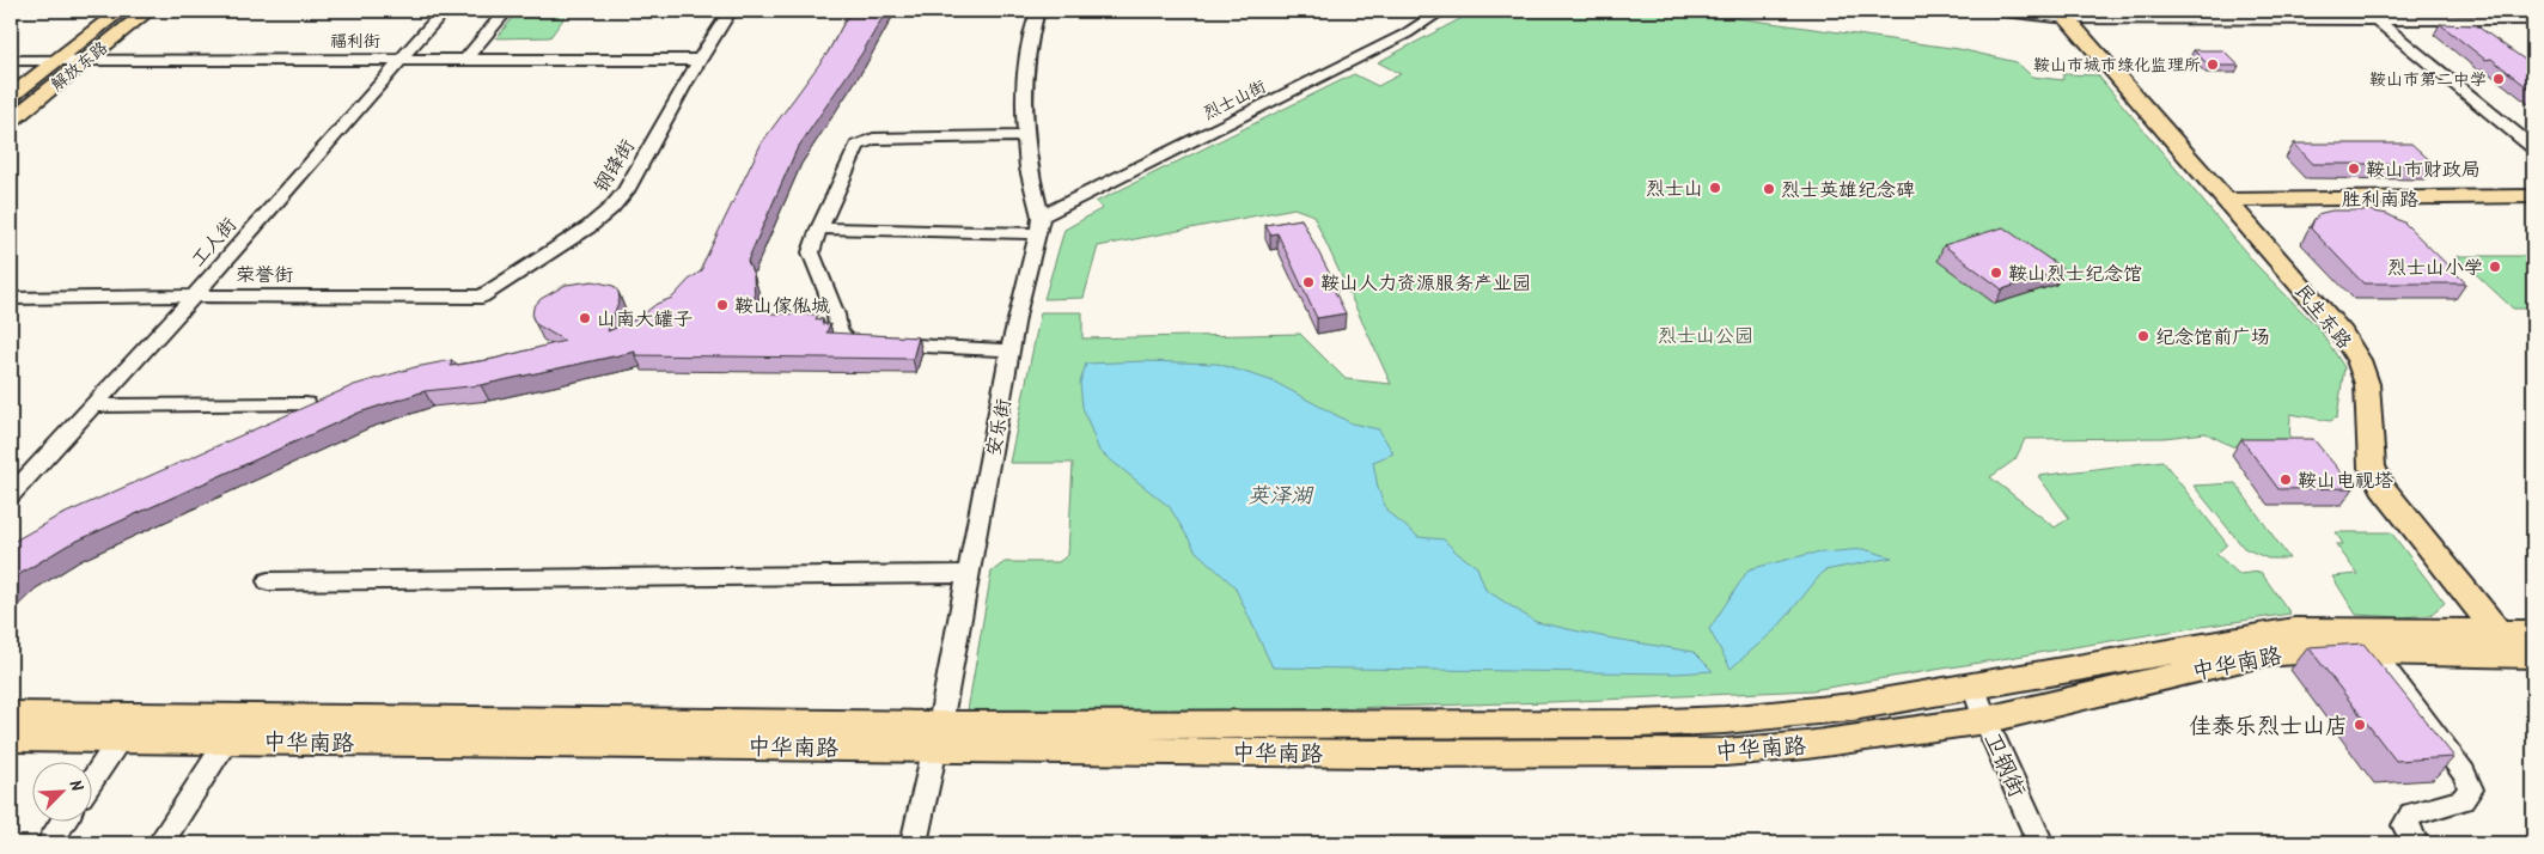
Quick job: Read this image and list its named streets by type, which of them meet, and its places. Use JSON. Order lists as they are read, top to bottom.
{
  "streets": {
    "main road": [
      "解放东路",
      "胜利南路",
      "民生东路",
      "中华南路"
    ],
    "street": [
      "福利街",
      "烈士山街",
      "钢锋街",
      "工人街",
      "荣誉街",
      "安乐街",
      "卫钢街"
    ]
  },
  "crossings": [
    ["福利街", "解放东路"],
    ["福利街", "钢锋街"],
    ["福利街", "工人街"],
    ["烈士山街", "安乐街"],
    ["钢锋街", "荣誉街"],
    ["胜利南路", "民生东路"],
    ["工人街", "荣誉街"],
    ["民生东路", "中华南路"],
    ["安乐街", "中华南路"],
    ["中华南路", "卫钢街"]
  ],
  "water": ["英泽湖"],
  "parks": ["烈士山公园"],
  "places": [
    "鞍山市城市绿化监理所",
    "鞍山市第二中学",
    "鞍山市财政局",
    "烈士山",
    "烈士英雄纪念碑",
    "烈士山小学",
    "鞍山烈士纪念馆",
    "鞍山人力资源服务产业园",
    "鞍山傢俬城",
    "山南大罐子",
    "纪念馆前广场",
    "鞍山电视塔",
    "佳泰乐烈士山店"
  ],
  "north": "top right"
}
